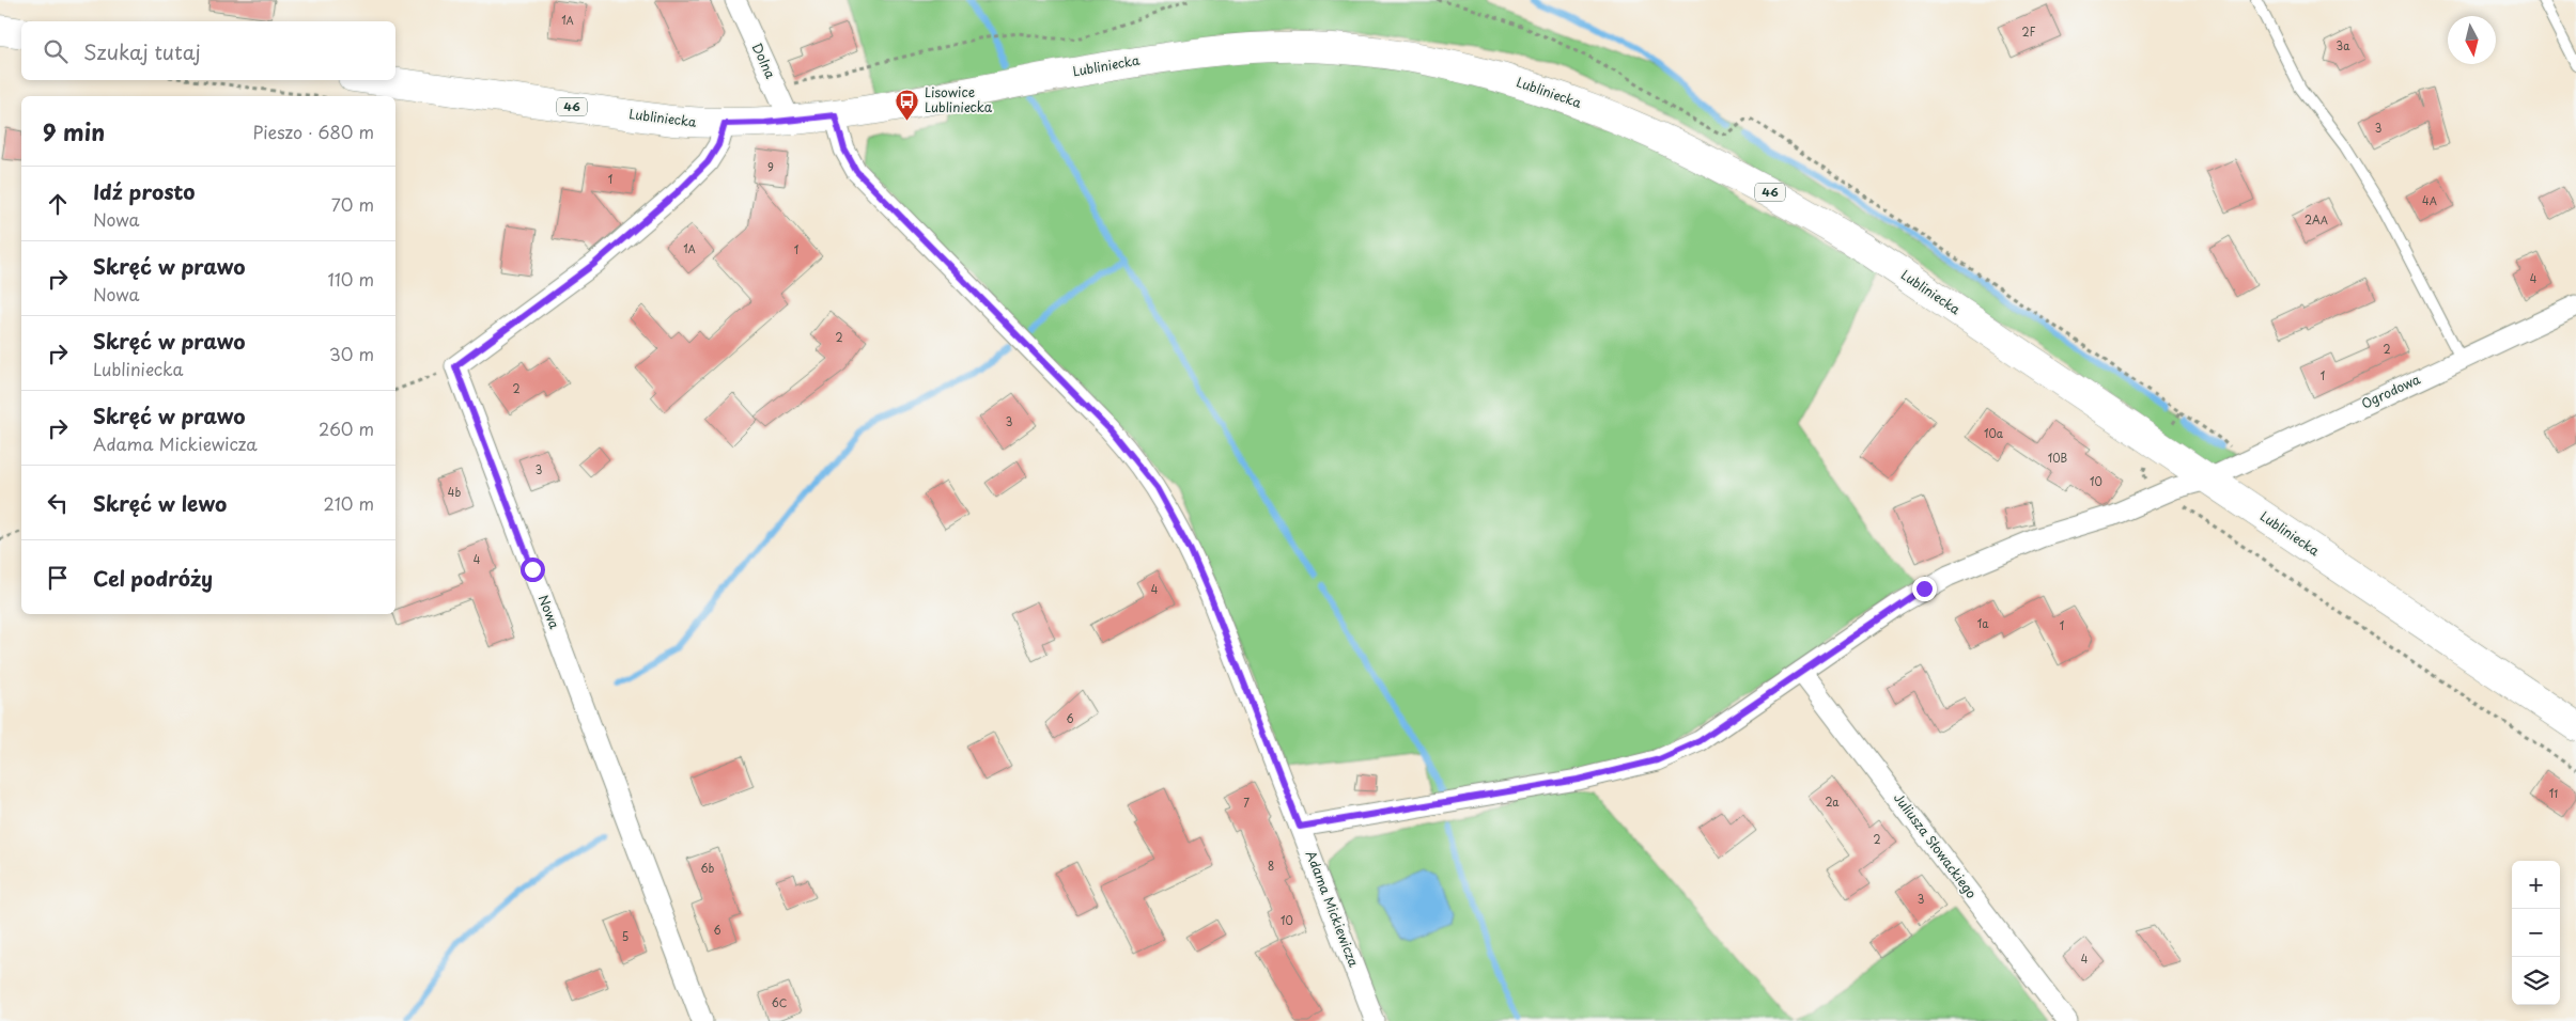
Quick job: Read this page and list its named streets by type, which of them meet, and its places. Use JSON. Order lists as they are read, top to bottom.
{
  "streets": {
    "main road": ["Lubliniecka", "46"],
    "street": [
      "Dolna",
      "Ogrodowa",
      "Nowa",
      "Juliusza Słowackiego",
      "Adama Mickiewicza"
    ]
  },
  "crossings": [
    ["Dolna", "Lubliniecka"],
    ["Lubliniecka", "Ogrodowa"],
    ["Lubliniecka", "Adama Mickiewicza"],
    ["Ogrodowa", "Juliusza Słowackiego"],
    ["Ogrodowa", "Adama Mickiewicza"]
  ],
  "places": {
    "bus stop": ["Lisowice Lubliniecka"]
  },
  "house_numbers": [
    "1A",
    "2F",
    "3a",
    "3",
    "9",
    "1",
    "4A",
    "2AA",
    "1A",
    "1",
    "4",
    "2",
    "2",
    "1",
    "2",
    "3",
    "10a",
    "10B",
    "3",
    "10",
    "4b",
    "4",
    "4",
    "1a",
    "1",
    "6",
    "11",
    "2a",
    "7",
    "2",
    "8",
    "6b",
    "3",
    "10",
    "6",
    "5",
    "4",
    "6C"
  ],
  "north": "bottom",
  "page": {
    "search": "Szukaj tutaj",
    "heading": ["9 min", "Pieszo · 680 m"],
    "list": [
      ["Idź prosto", "Nowa", "70 m"],
      ["Skręć w prawo", "Nowa", "110 m"],
      ["Skręć w prawo", "Lubliniecka", "30 m"],
      ["Skręć w prawo", "Adama Mickiewicza", "260 m"],
      ["Skręć w lewo", "210 m"],
      "Cel podróży"
    ],
    "map_buttons": ["+", "−"]
  }
}
